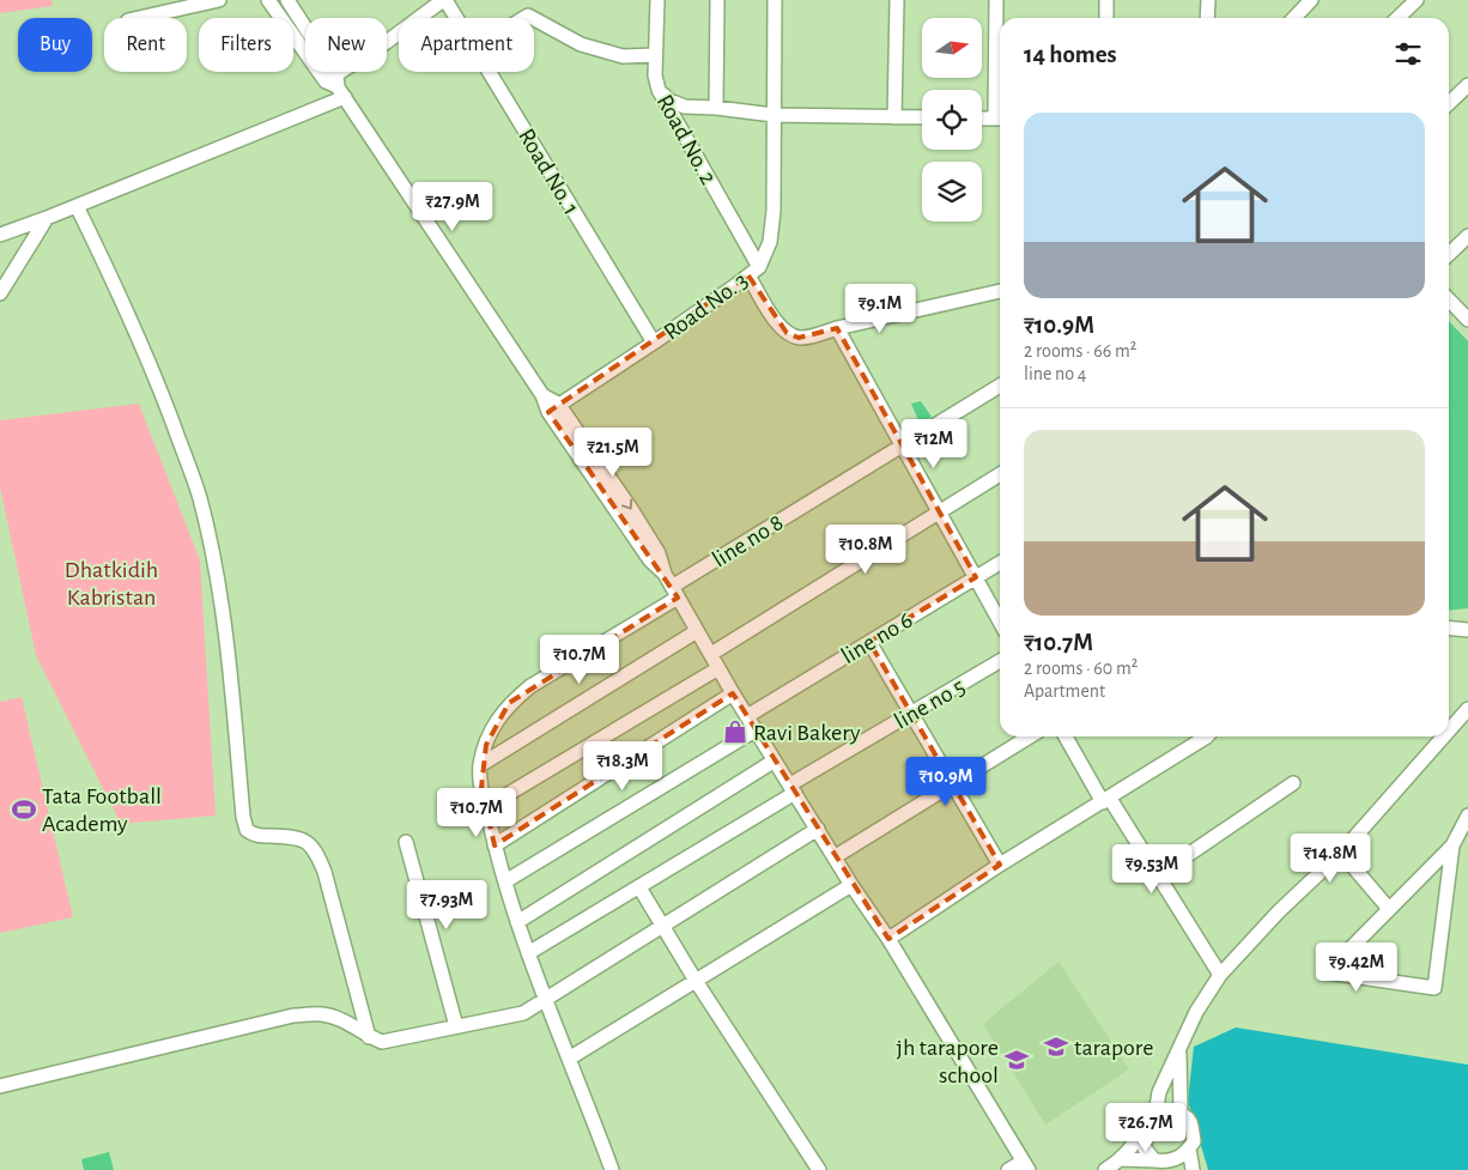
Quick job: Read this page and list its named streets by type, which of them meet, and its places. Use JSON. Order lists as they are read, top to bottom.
{
  "streets": {
    "street": [
      "Road No. 2",
      "Road No. 1",
      "Road No. 3",
      "line no 8",
      "line no 6",
      "line no 5"
    ]
  },
  "crossings": [
    ["Road No. 2", "Road No. 3"],
    ["Road No. 1", "Road No. 3"]
  ],
  "parks": ["Dhatkidih Kabristan"],
  "places": {
    "shop": ["Ravi Bakery"],
    "sports": ["Tata Football Academy"],
    "school or university": ["tarapore", "jh tarapore school"]
  },
  "north": "right",
  "page": {
    "chip": [
      "Buy",
      "Rent",
      "Filters",
      "New",
      "Apartment"
    ],
    "heading": "14 homes",
    "list": [
      {
        "name": "₹10.9M",
        "note": "2 rooms · 66 m² · line no 4"
      },
      {
        "name": "₹10.7M",
        "note": "2 rooms · 60 m² · Apartment"
      }
    ],
    "price": [
      "₹27.9M",
      "₹9.1M",
      "₹12M",
      "₹21.5M",
      "₹10.8M",
      "₹10.7M",
      "₹18.3M",
      "₹10.9M",
      "₹10.7M",
      "₹14.8M",
      "₹9.53M",
      "₹7.93M",
      "₹9.42M",
      "₹26.7M"
    ]
  }
}
